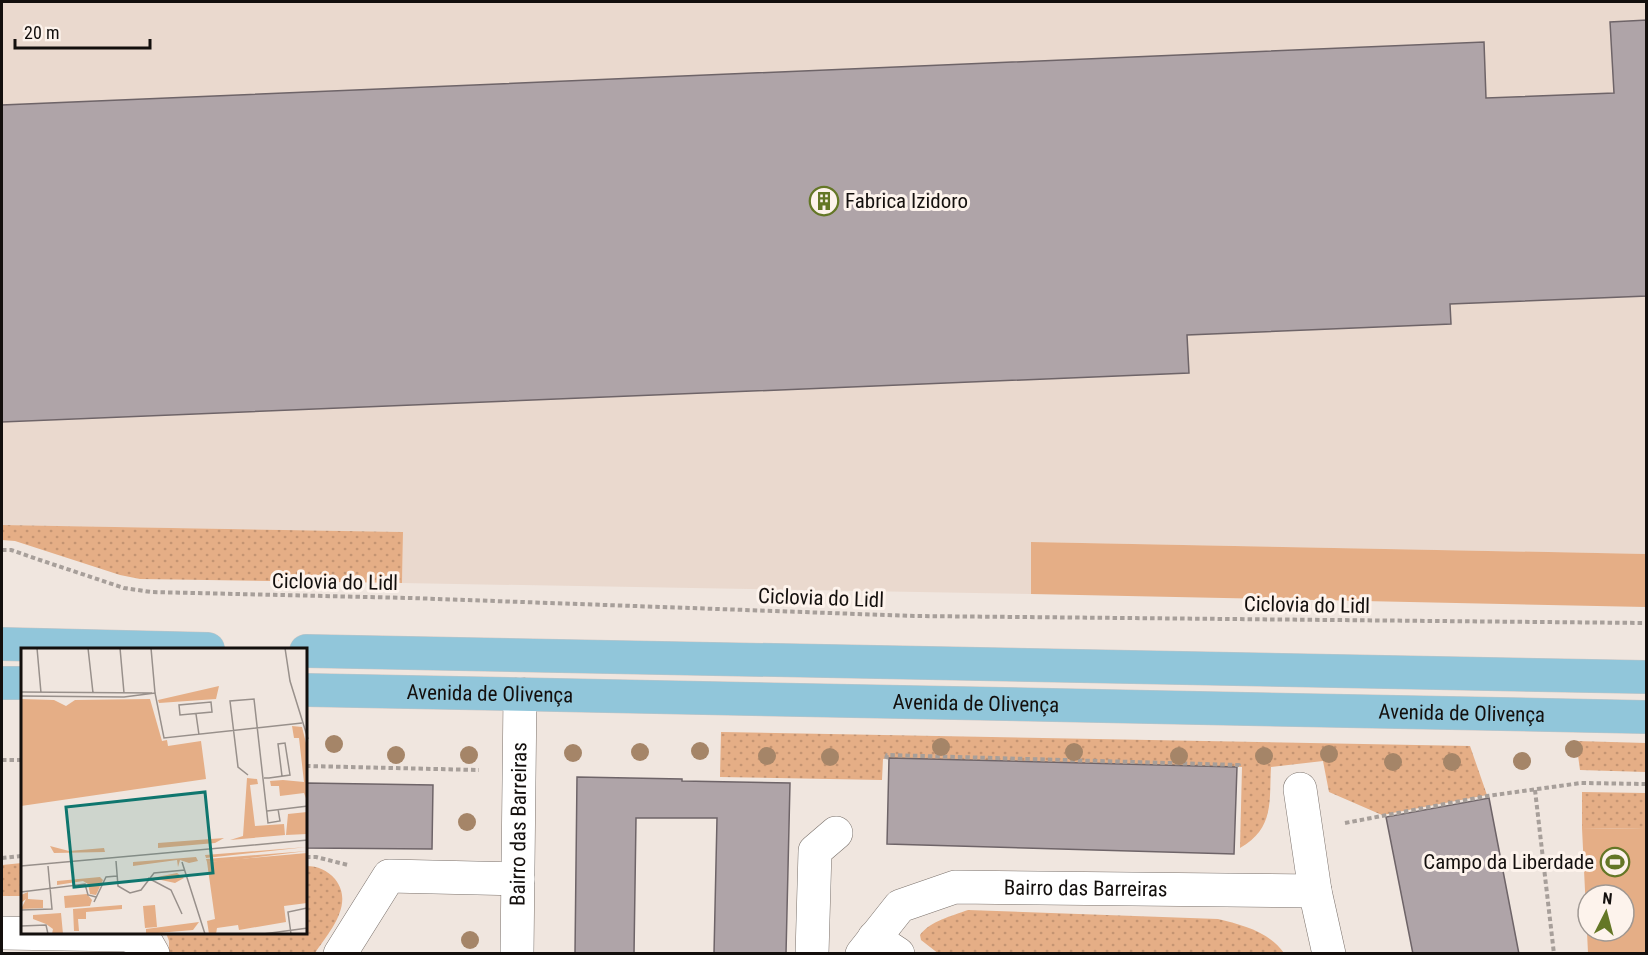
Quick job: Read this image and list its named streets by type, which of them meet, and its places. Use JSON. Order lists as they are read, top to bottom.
{
  "streets": {
    "main road": ["Avenida de Olivença"],
    "street": ["Bairro das Barreiras"],
    "path": ["Ciclovia do Lidl"]
  },
  "crossings": [
    ["Avenida de Olivença", "Bairro das Barreiras"]
  ],
  "places": {
    "building": ["Fabrica Izidoro"],
    "sports": ["Campo da Liberdade"]
  },
  "scale_bar": "20 m",
  "north": "top"
}
